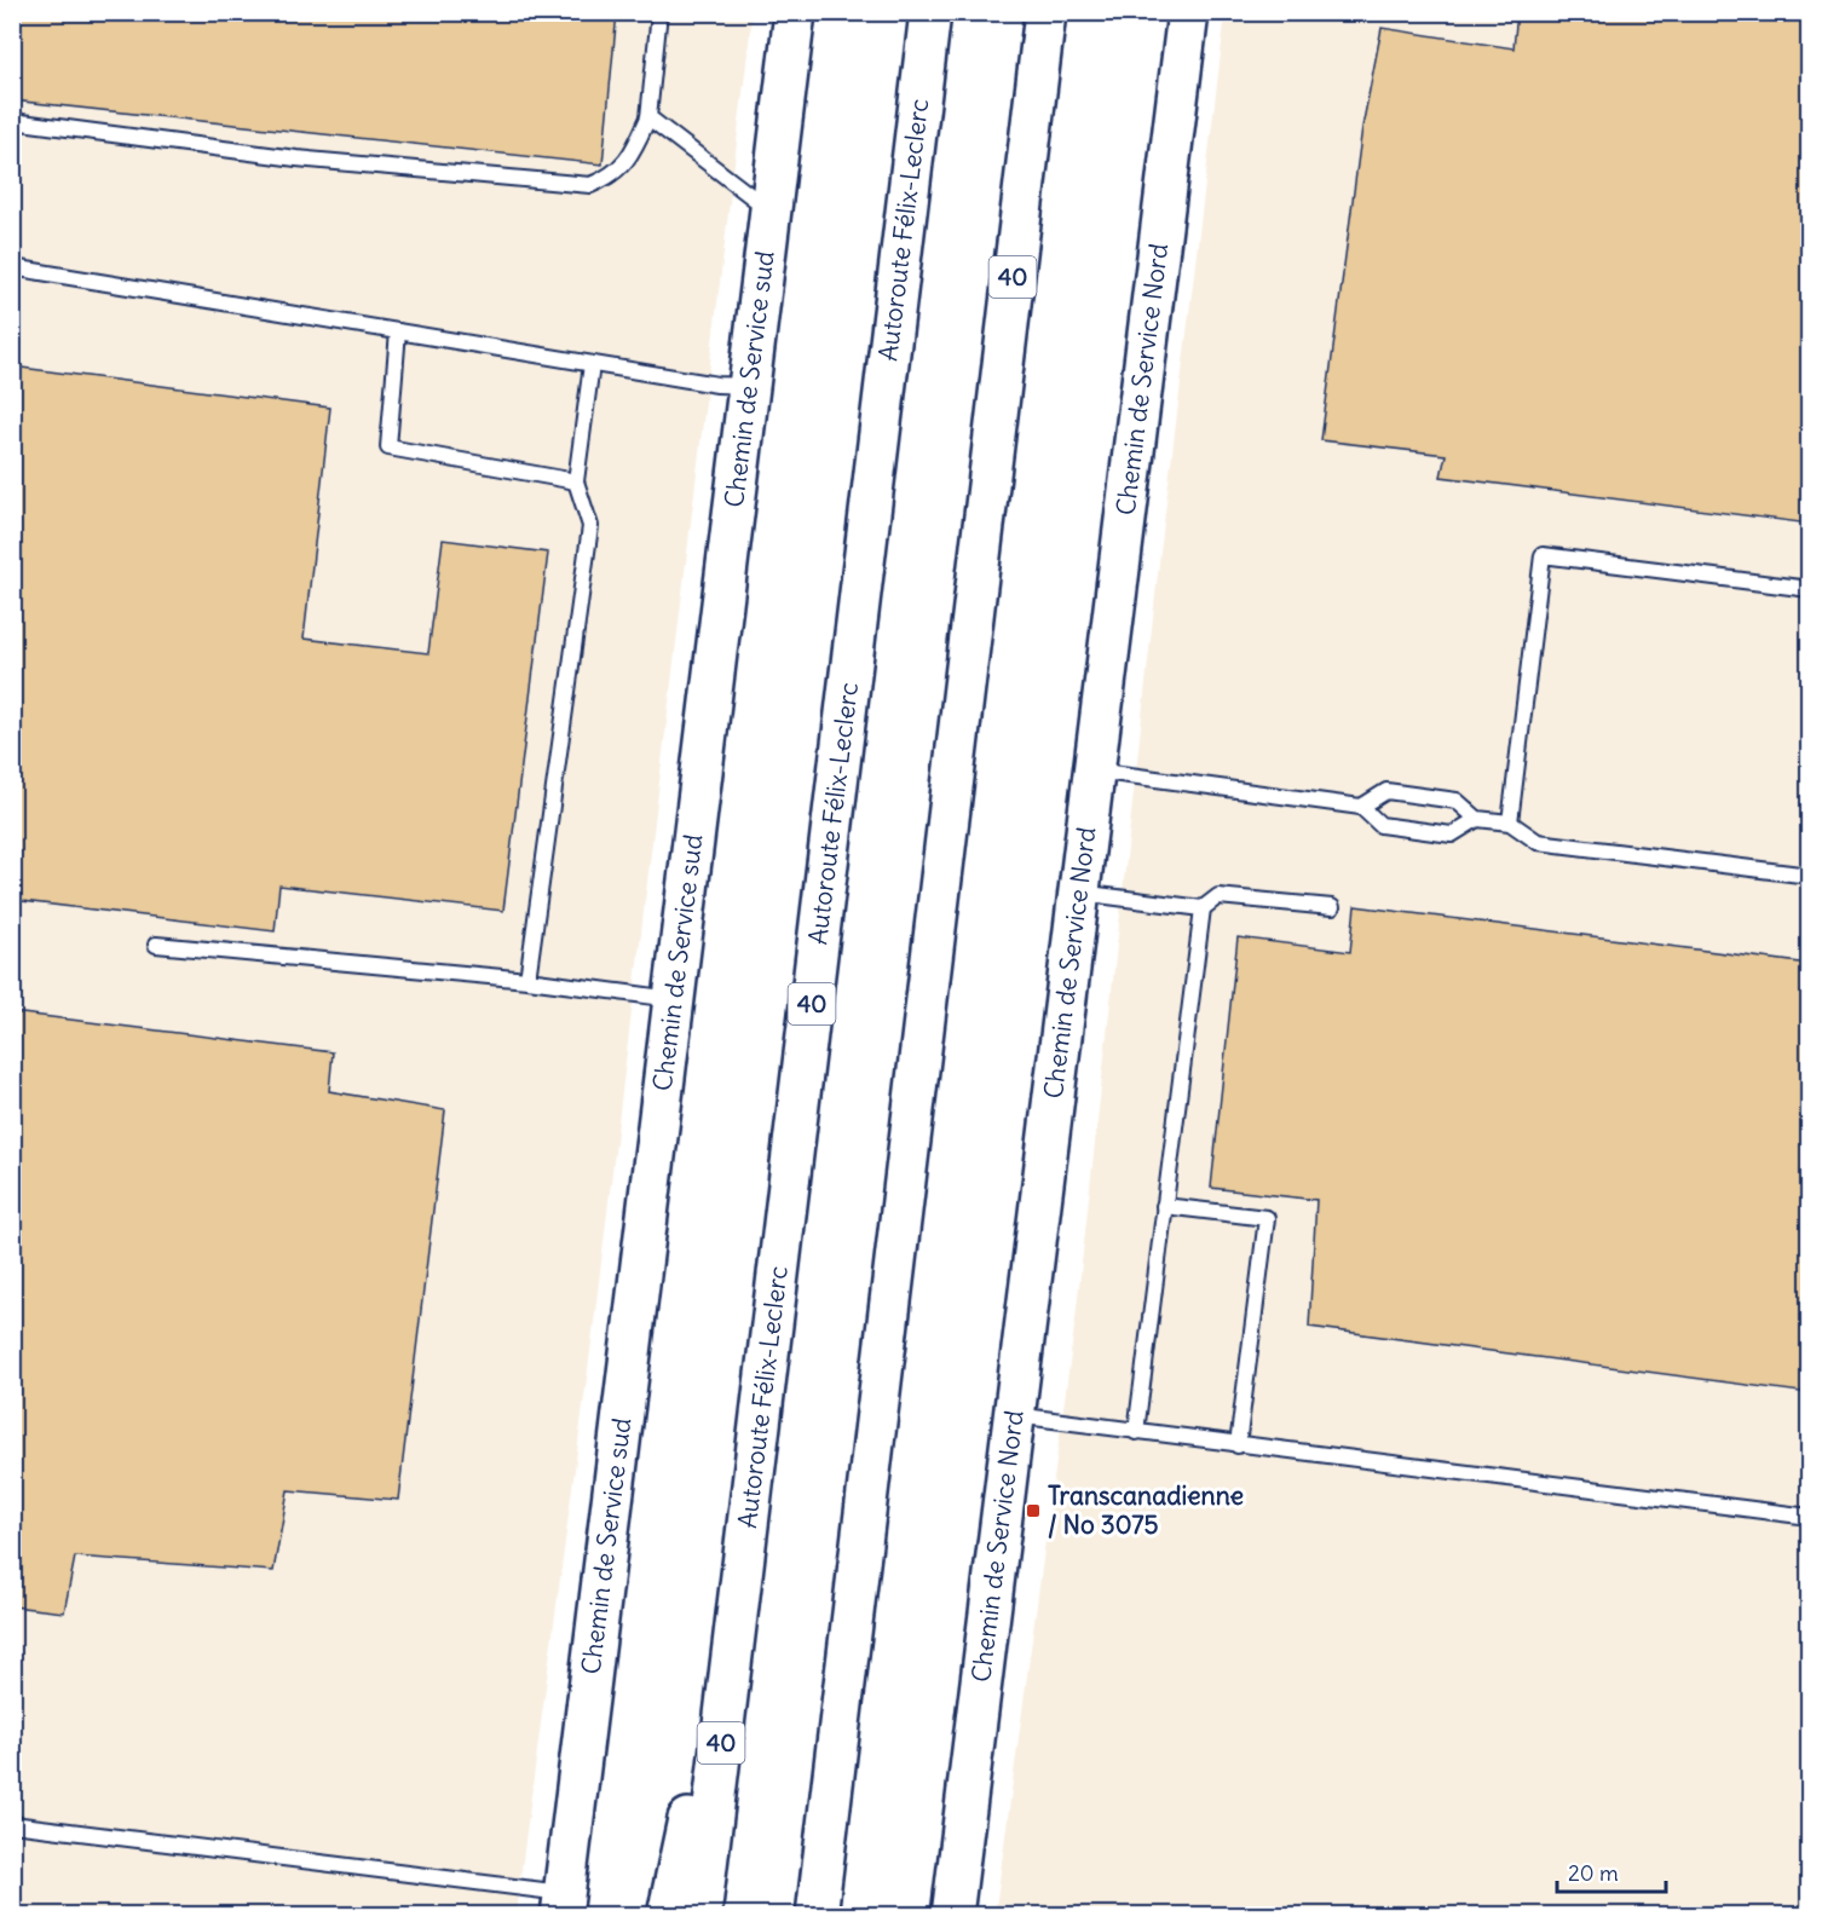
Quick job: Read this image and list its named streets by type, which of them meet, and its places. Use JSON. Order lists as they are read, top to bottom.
{
  "streets": {
    "main road": [
      "Autoroute Félix-Leclerc",
      "40",
      "Chemin de Service sud",
      "Chemin de Service Nord"
    ]
  },
  "places": {
    "transit": ["Transcanadienne / No 3075"]
  },
  "scale_bar": "20 m"
}
